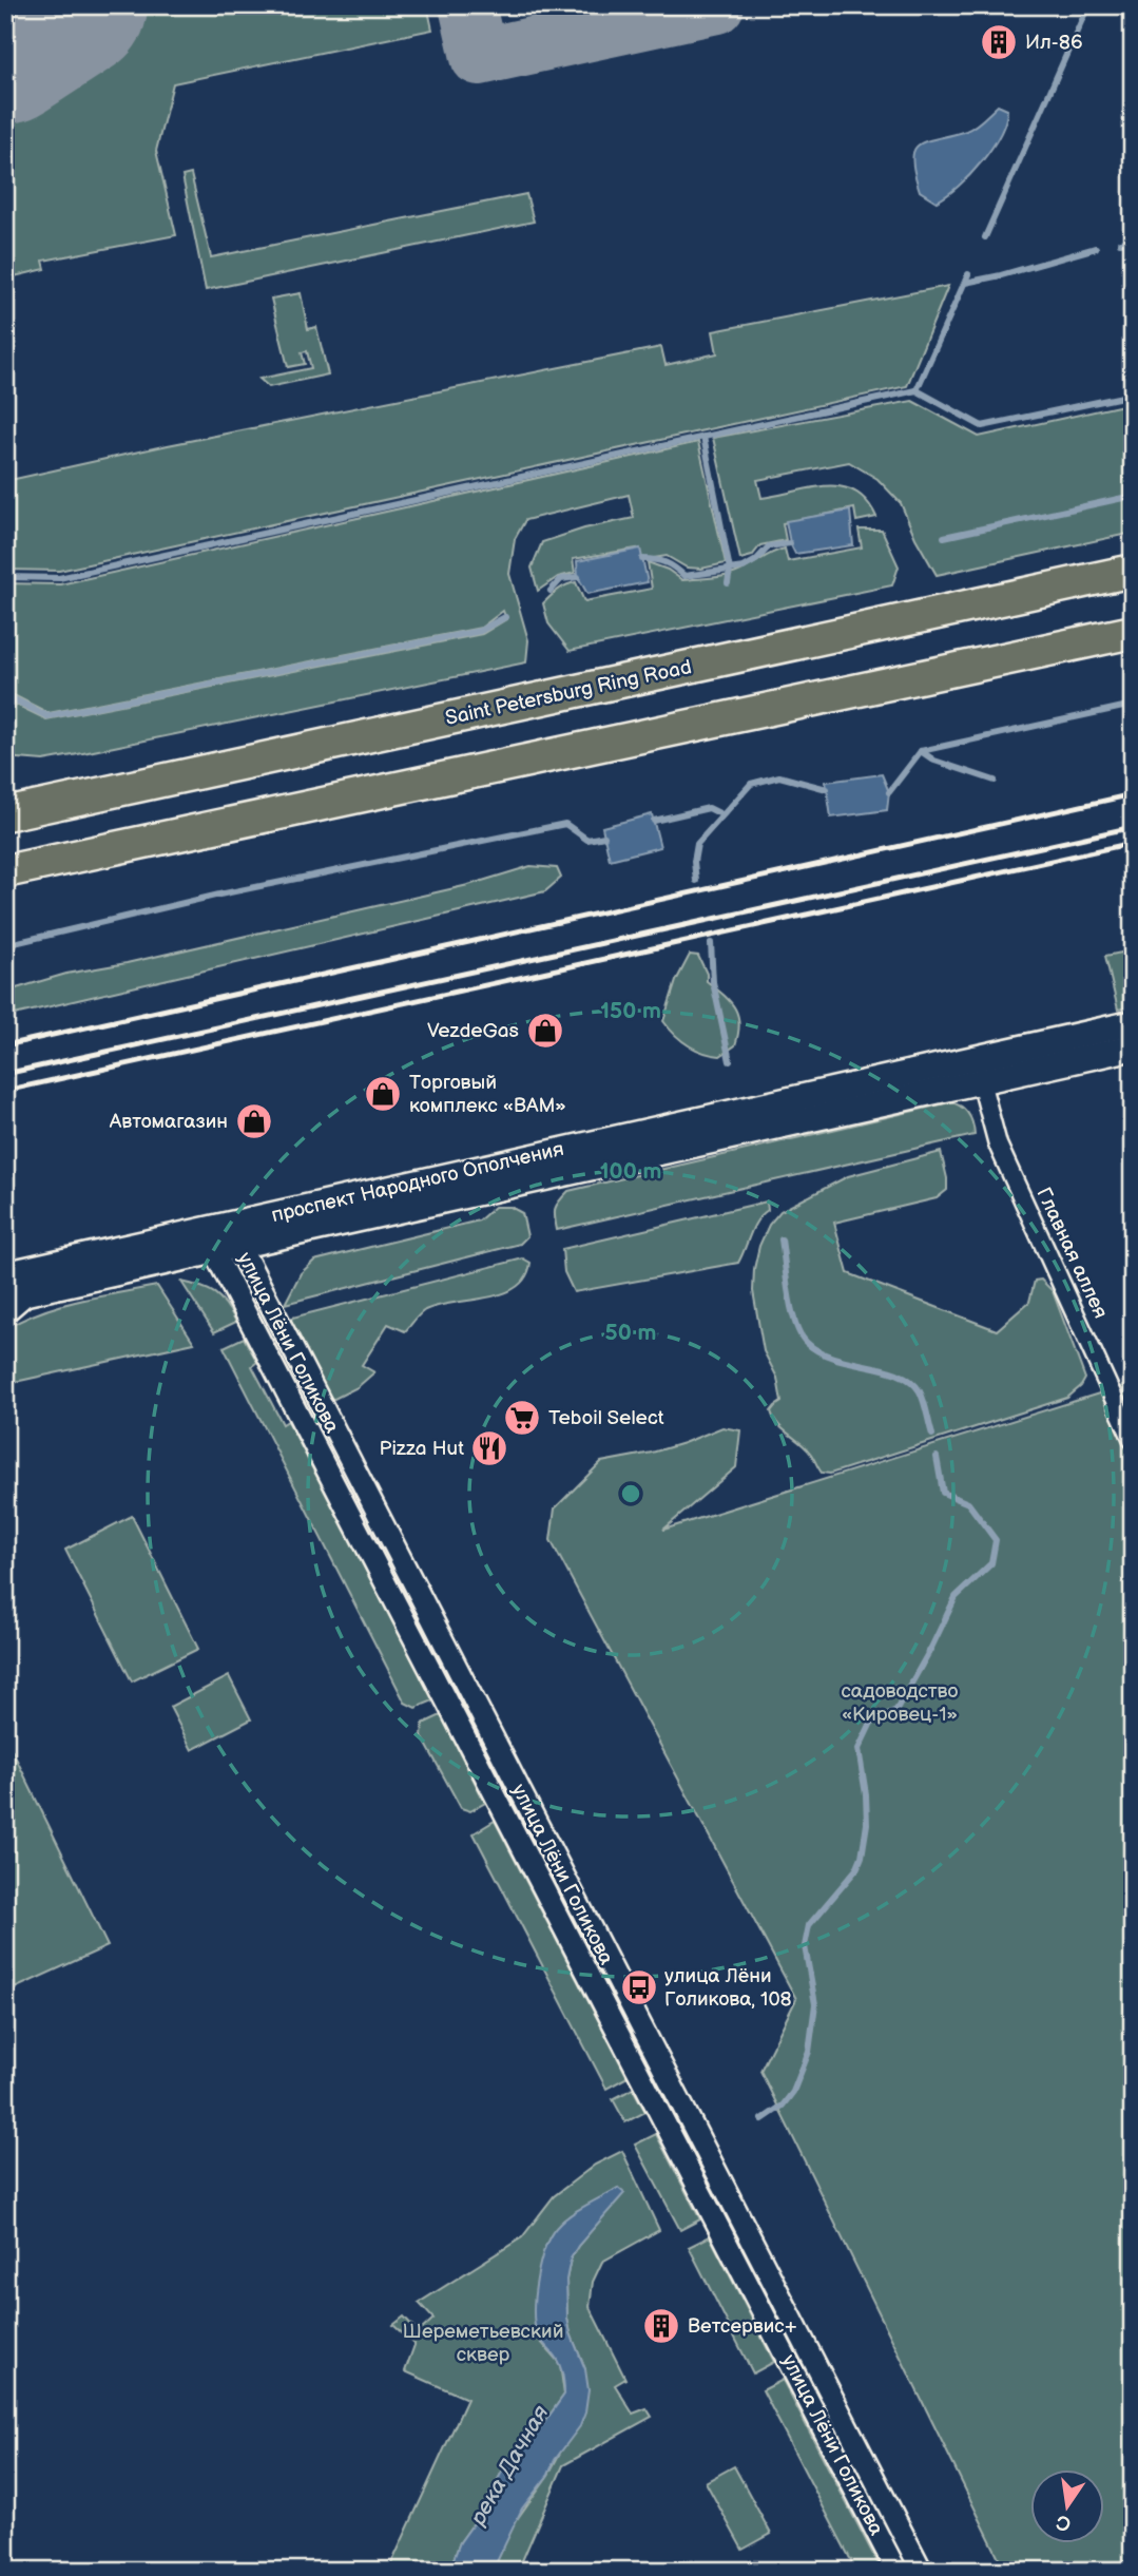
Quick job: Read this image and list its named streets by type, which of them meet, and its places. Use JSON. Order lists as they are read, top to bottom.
{
  "streets": {
    "highway": ["Saint Petersburg Ring Road"],
    "main road": ["проспект Народного Ополчения"],
    "street": ["Главная аллея", "улица Лёни Голикова"]
  },
  "crossings": [
    ["проспект Народного Ополчения", "Главная аллея"],
    ["проспект Народного Ополчения", "улица Лёни Голикова"]
  ],
  "water": ["река Дачная"],
  "parks": ["садоводство «Кировец-1»", "Шереметьевский сквер"],
  "places": {
    "building": ["Ил-86", "Ветсервис+"],
    "shop": ["VezdeGas", "Торговый комплекс «ВАМ»", "Автомагазин"],
    "supermarket": ["Teboil Select"],
    "restaurant": ["Pizza Hut"],
    "bus stop": ["улица Лёни Голикова, 108"]
  },
  "north": "bottom",
  "rings": ["150 m", "100 m", "50 m"]
}
